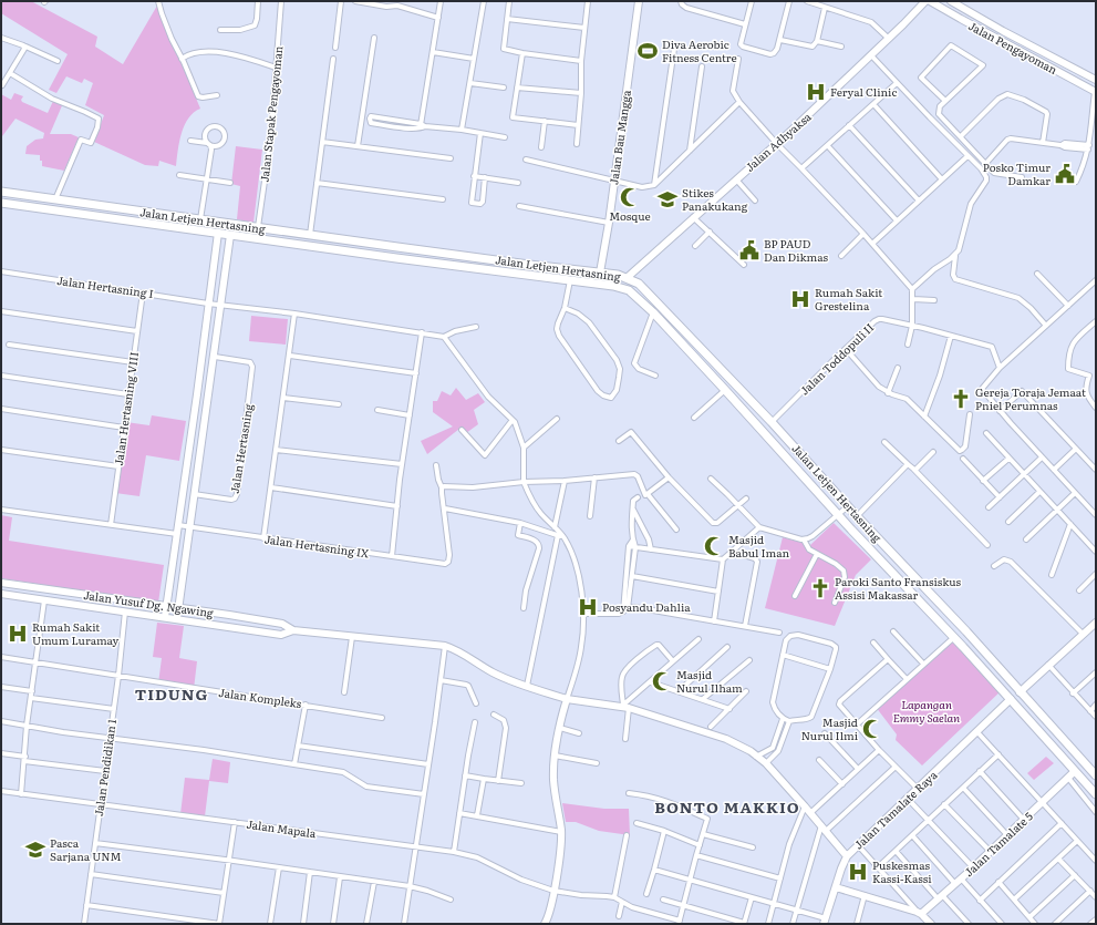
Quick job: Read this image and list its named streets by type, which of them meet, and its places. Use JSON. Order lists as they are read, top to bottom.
{
  "streets": {
    "main road": ["Jalan Letjen Hertasning"],
    "street": [
      "Jalan Pengayoman",
      "Jalan Stapak Pengayoman",
      "Jalan Bau Mangga",
      "Jalan Adhyaksa",
      "Jalan Hertasning I",
      "Jalan Toddopuli II",
      "Jalan Hertasning VIII",
      "Jalan Hertasning",
      "Jalan Hertasning IX",
      "Jalan Yusuf Dg. Ngawing",
      "Jalan Kompleks",
      "Jalan Pendidikan 1",
      "Jalan Tamalate Raya",
      "Jalan Mapala",
      "Jalan Tamalate 5"
    ]
  },
  "crossings": [
    ["Jalan Stapak Pengayoman", "Jalan Letjen Hertasning"],
    ["Jalan Bau Mangga", "Jalan Letjen Hertasning"],
    ["Jalan Adhyaksa", "Jalan Letjen Hertasning"],
    ["Jalan Letjen Hertasning", "Jalan Toddopuli II"],
    ["Jalan Letjen Hertasning", "Jalan Tamalate Raya"],
    ["Jalan Letjen Hertasning", "Jalan Tamalate 5"],
    ["Jalan Hertasning I", "Jalan Hertasning VIII"],
    ["Jalan Yusuf Dg. Ngawing", "Jalan Pendidikan 1"],
    ["Jalan Yusuf Dg. Ngawing", "Jalan Tamalate Raya"],
    ["Jalan Kompleks", "Jalan Pendidikan 1"],
    ["Jalan Pendidikan 1", "Jalan Mapala"]
  ],
  "districts": ["TIDUNG", "BONTO MAKKIO"],
  "parks": ["Lapangan Emmy Saelan"],
  "places": {
    "sports": ["Diva Aerobic Fitness Centre"],
    "hospital": [
      "Feryal Clinic",
      "Rumah Sakit Grestelina",
      "Posyandu Dahlia",
      "Rumah Sakit Umum Luramay",
      "Puskesmas Kassi-Kassi"
    ],
    "public building": ["Posko Timur Damkar", "BP PAUD Dan Dikmas"],
    "mosque": [
      "Mosque",
      "Masjid Babul Iman",
      "Masjid Nurul Ilham",
      "Masjid Nurul Ilmi"
    ],
    "school or university": ["Stikes Panakukang", "Pasca Sarjana UNM"],
    "church": ["Gereja Toraja Jemaat Pniel Perumnas", "Paroki Santo Fransiskus Assisi Makassar"]
  }
}
